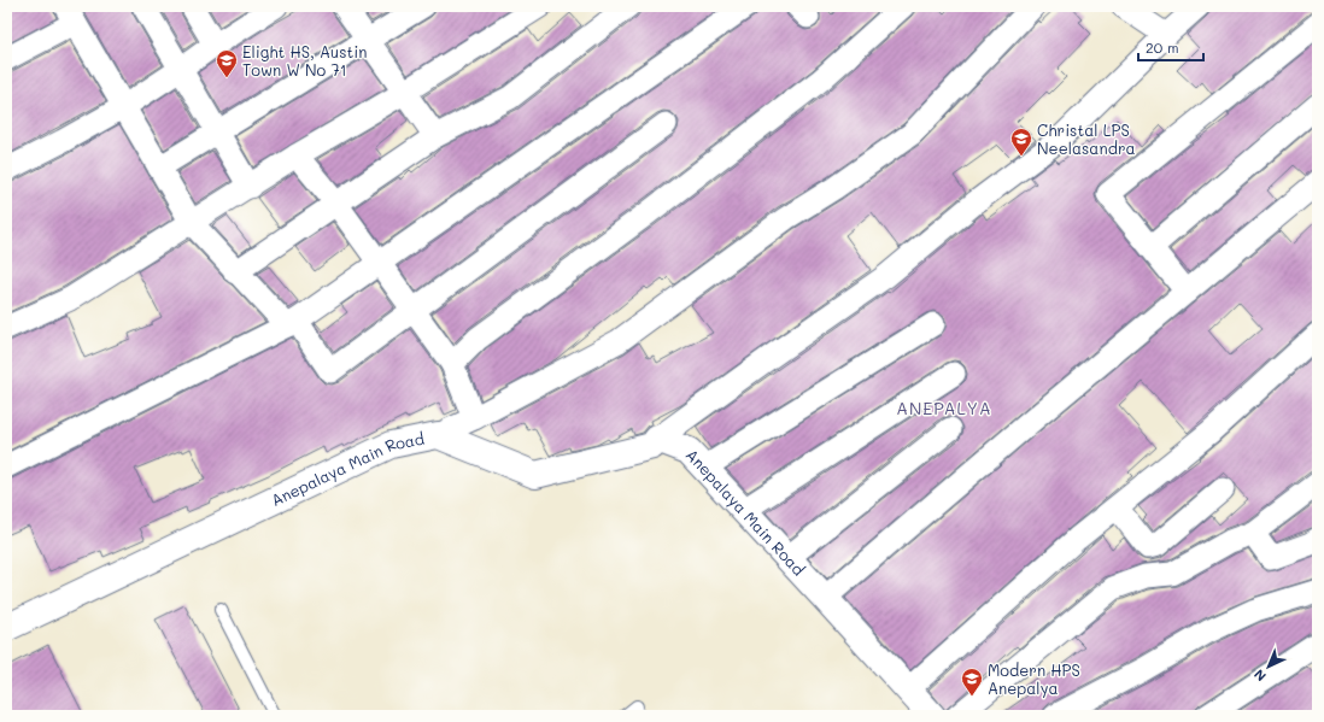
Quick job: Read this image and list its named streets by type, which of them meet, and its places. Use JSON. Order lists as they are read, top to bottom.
{
  "streets": {
    "street": ["Anepalaya Main Road"]
  },
  "districts": ["ANEPALYA"],
  "places": {
    "school or university": ["Elight HS, Austin Town W No 71", "Christal LPS Neelasandra", "Modern HPS Anepalya"]
  },
  "scale_bar": "20 m",
  "north": "bottom left"
}
